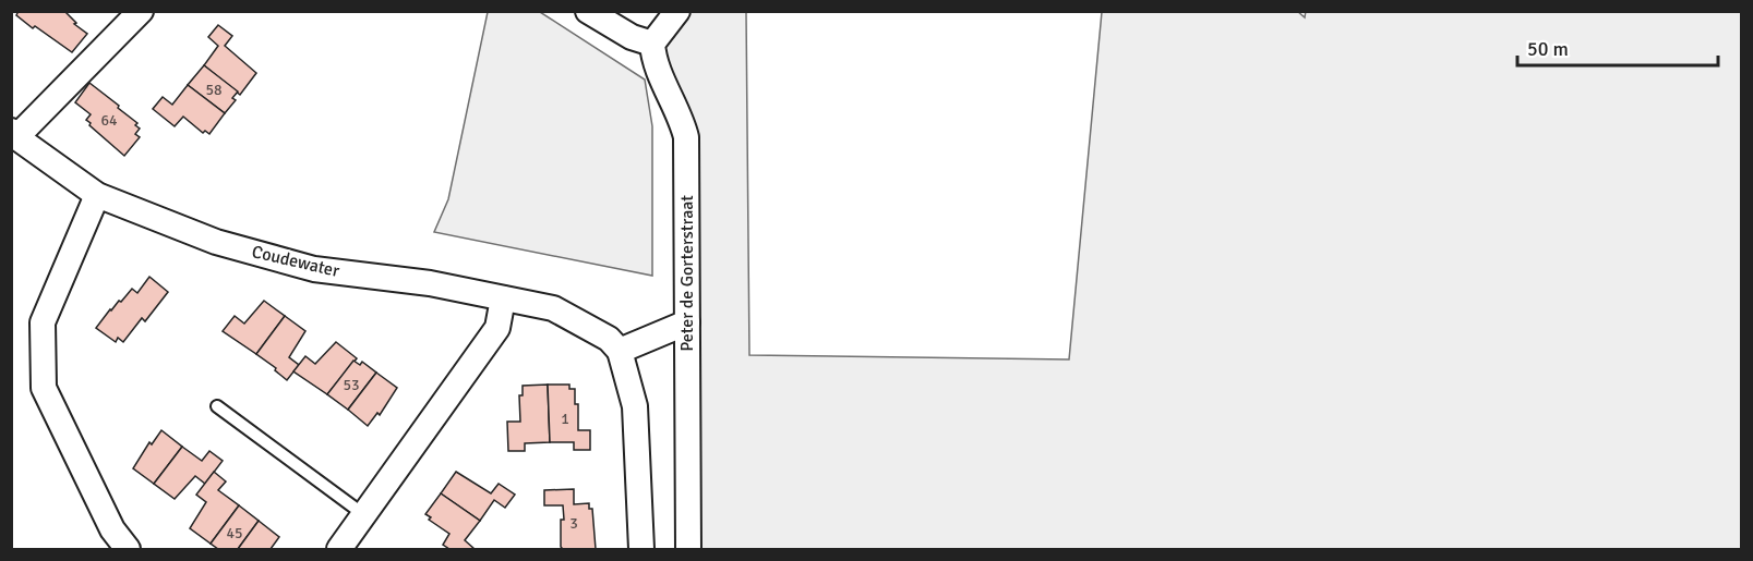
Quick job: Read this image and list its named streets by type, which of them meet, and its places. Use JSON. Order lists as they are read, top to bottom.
{
  "streets": {
    "street": ["Coudewater", "Peter de Gorterstraat"]
  },
  "house_numbers": [
    "58",
    "64",
    "53",
    "1",
    "3",
    "45"
  ],
  "scale_bar": "50 m"
}
